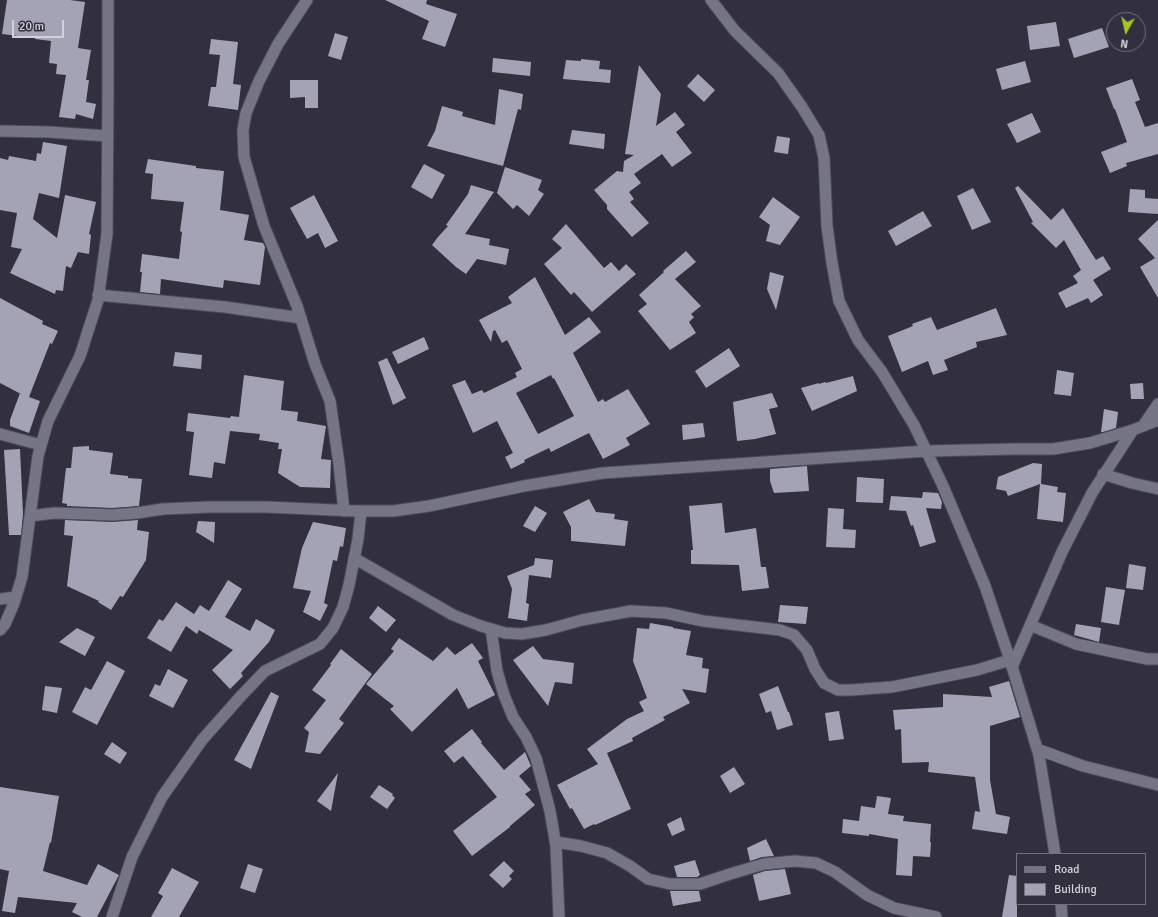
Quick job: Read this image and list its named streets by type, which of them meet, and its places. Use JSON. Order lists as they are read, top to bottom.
{
  "legend": ["Road", "Building"],
  "scale_bar": "20 m",
  "north": "bottom"
}
